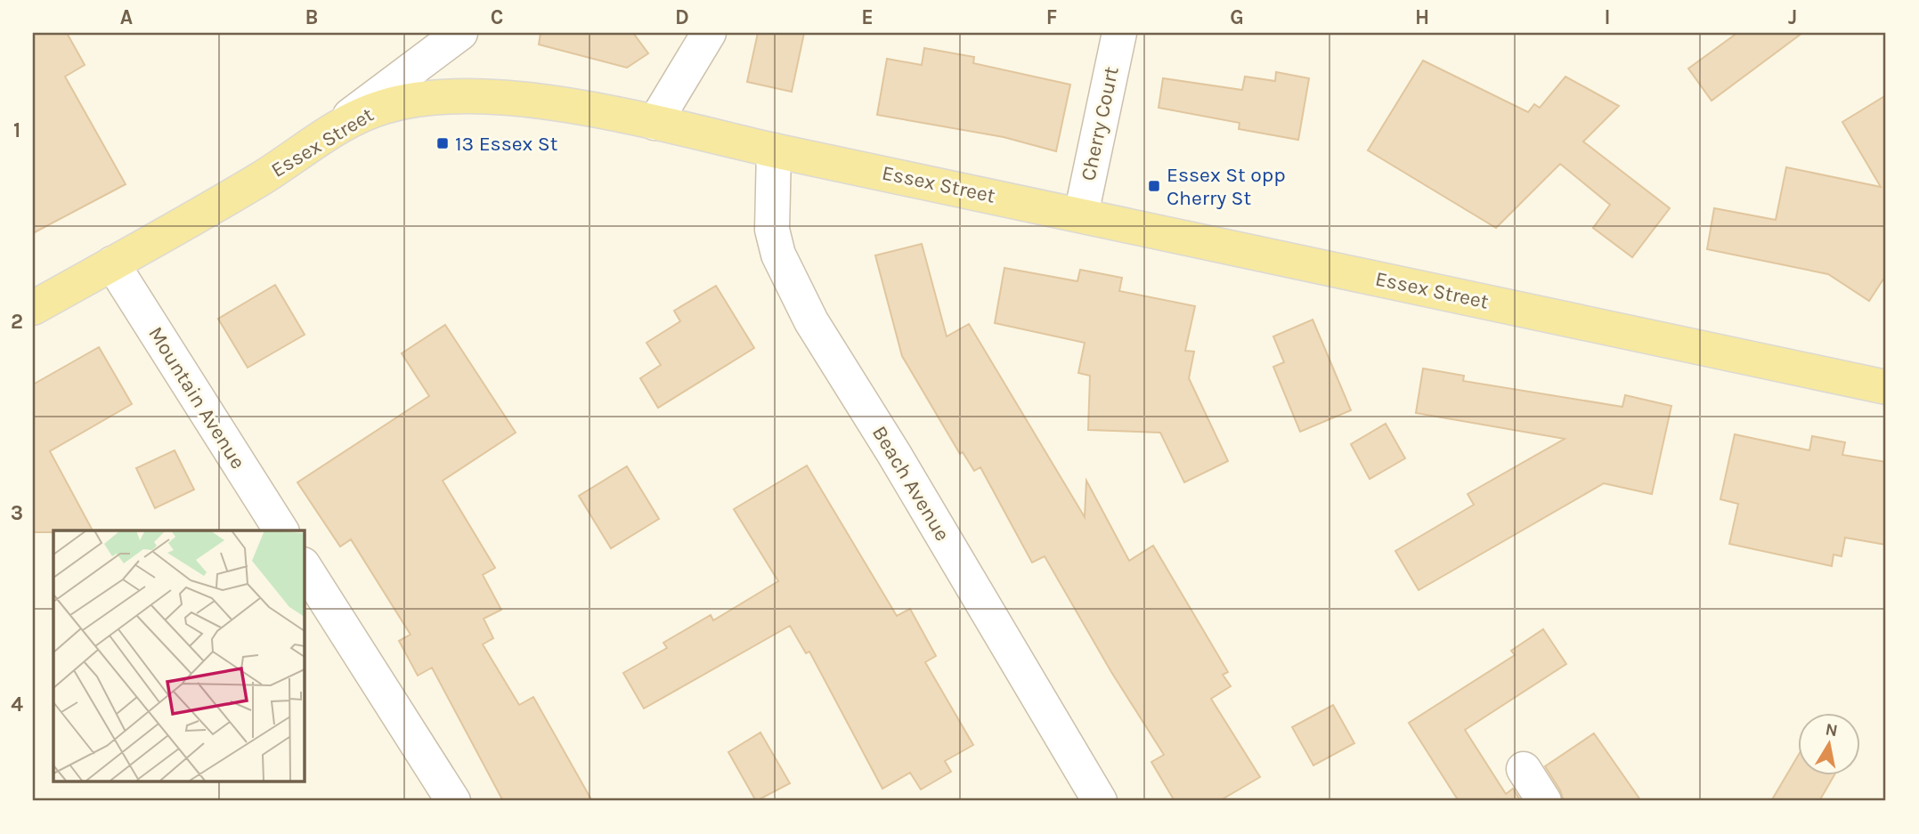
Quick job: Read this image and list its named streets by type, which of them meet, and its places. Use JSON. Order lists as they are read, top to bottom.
{
  "streets": {
    "main road": ["Essex Street"],
    "street": ["Cherry Court", "Mountain Avenue", "Beach Avenue"]
  },
  "crossings": [
    ["Cherry Court", "Essex Street"],
    ["Essex Street", "Mountain Avenue"],
    ["Essex Street", "Beach Avenue"]
  ],
  "places": {
    "transit": ["13 Essex St", "Essex St opp Cherry St"]
  },
  "north": "top",
  "grid": {
    "columns": [
      "A",
      "B",
      "C",
      "D",
      "E",
      "F",
      "G",
      "H",
      "I",
      "J"
    ],
    "rows": [
      "1",
      "2",
      "3",
      "4"
    ]
  }
}
